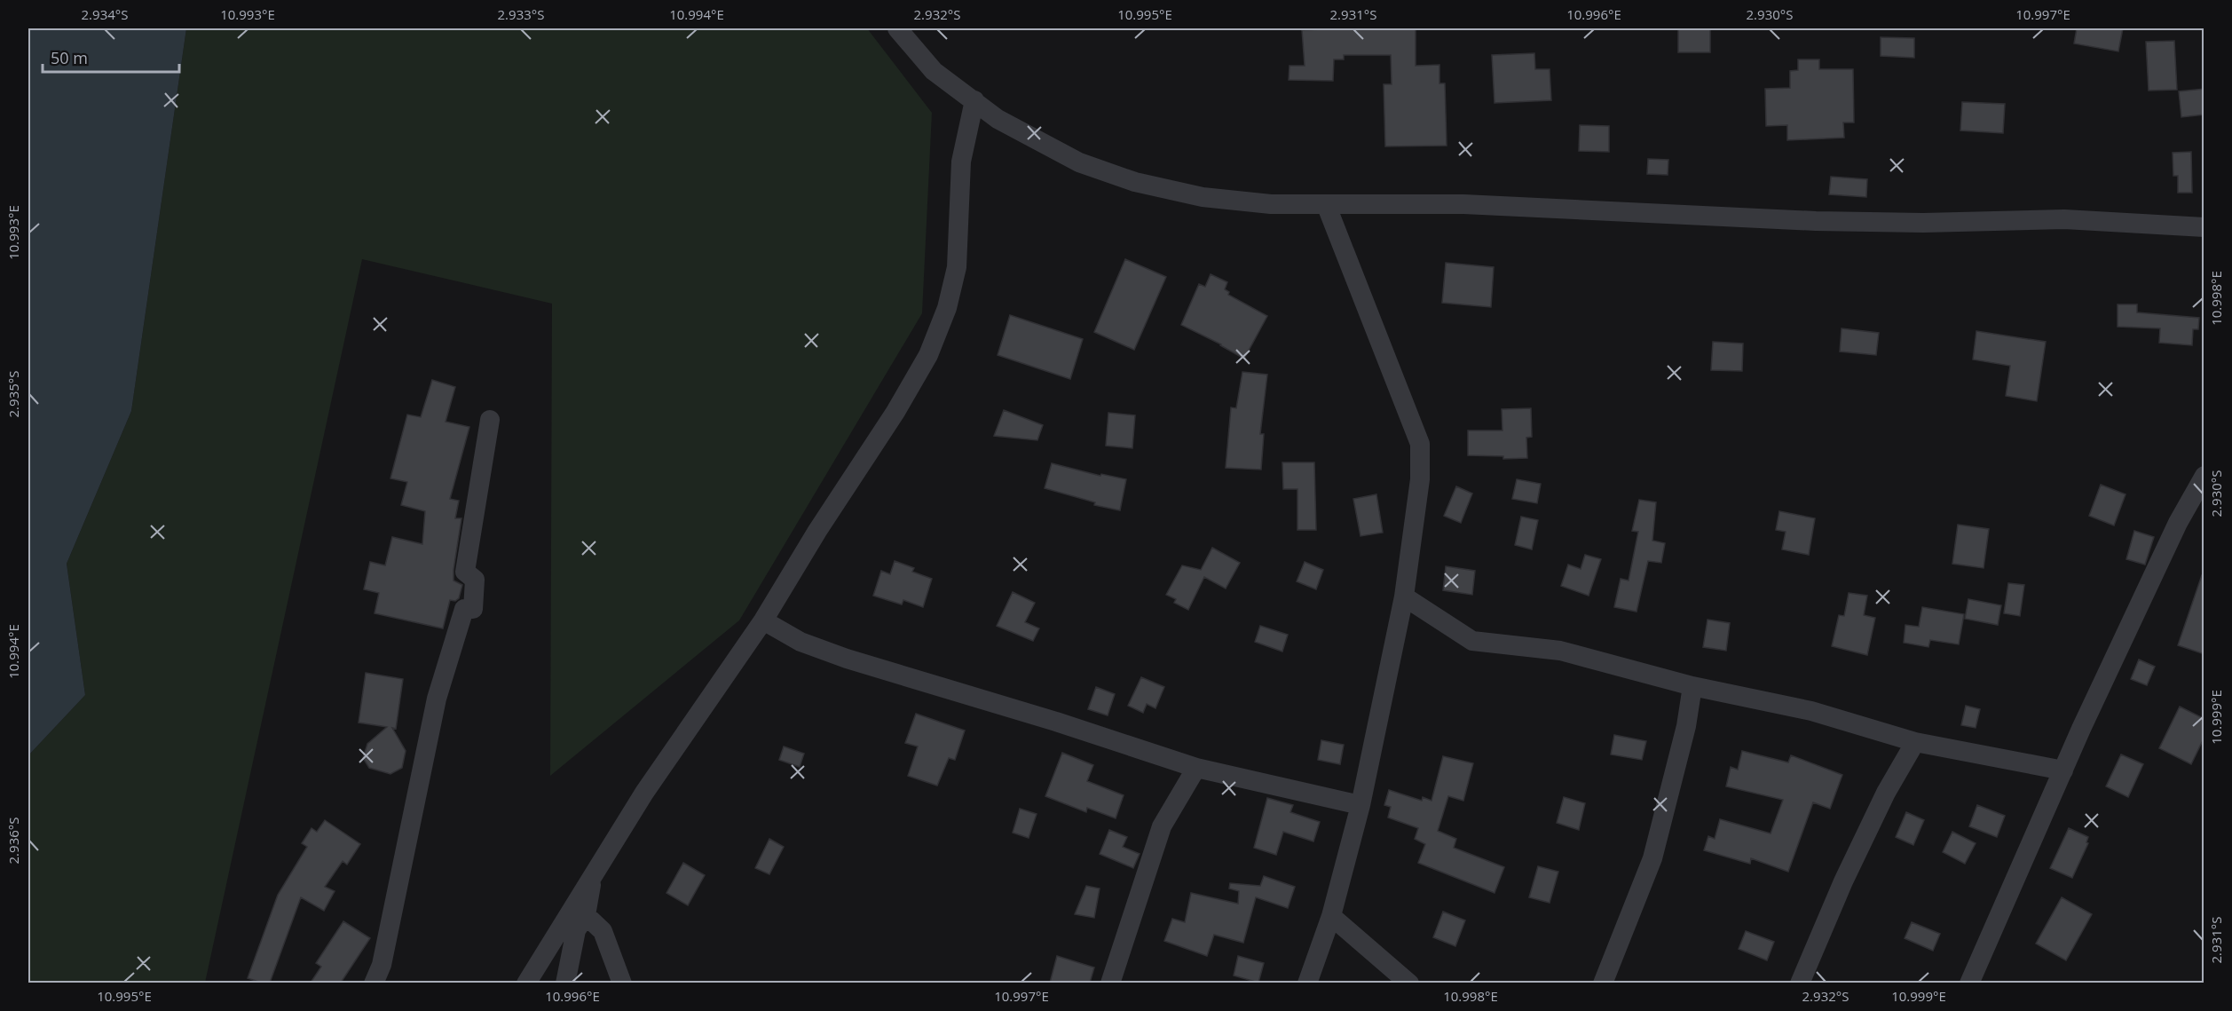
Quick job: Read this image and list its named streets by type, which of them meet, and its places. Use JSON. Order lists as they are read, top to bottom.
{
  "scale_bar": "50 m",
  "coordinates": [
    "2.934°S",
    "10.993°E",
    "2.933°S",
    "10.994°E",
    "2.932°S",
    "10.995°E",
    "2.931°S",
    "10.996°E",
    "2.930°S",
    "10.997°E",
    "10.998°E",
    "2.935°S",
    "10.999°E",
    "2.936°S"
  ]
}
